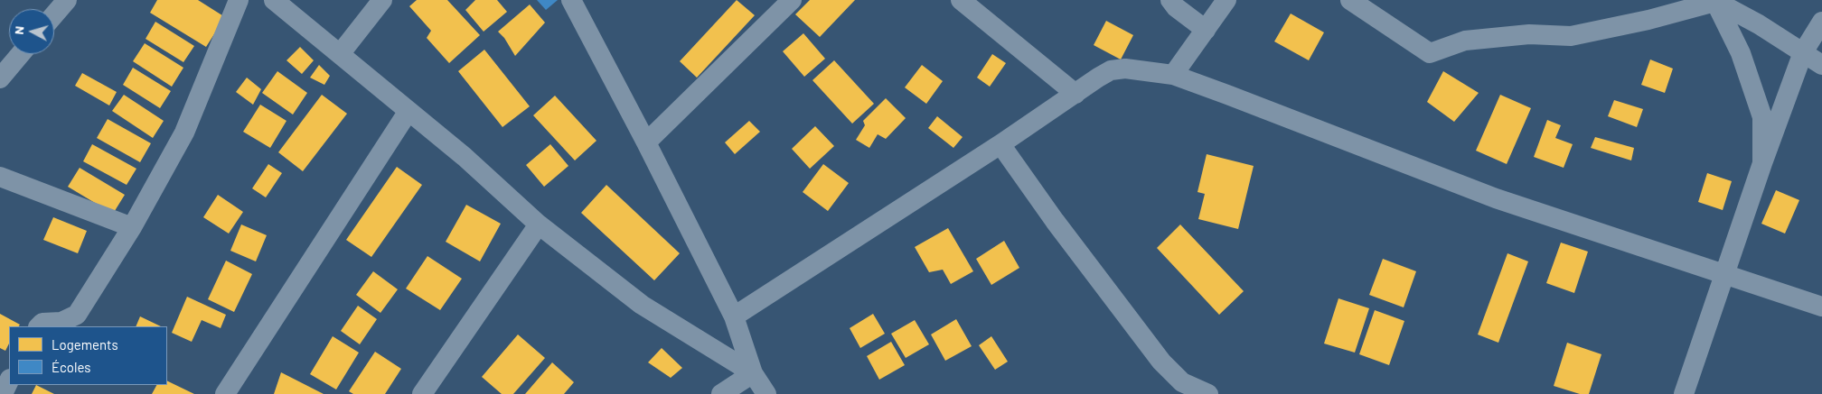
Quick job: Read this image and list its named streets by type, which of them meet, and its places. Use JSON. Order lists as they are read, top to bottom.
{
  "legend": ["Logements", "Écoles"],
  "north": "left"
}
